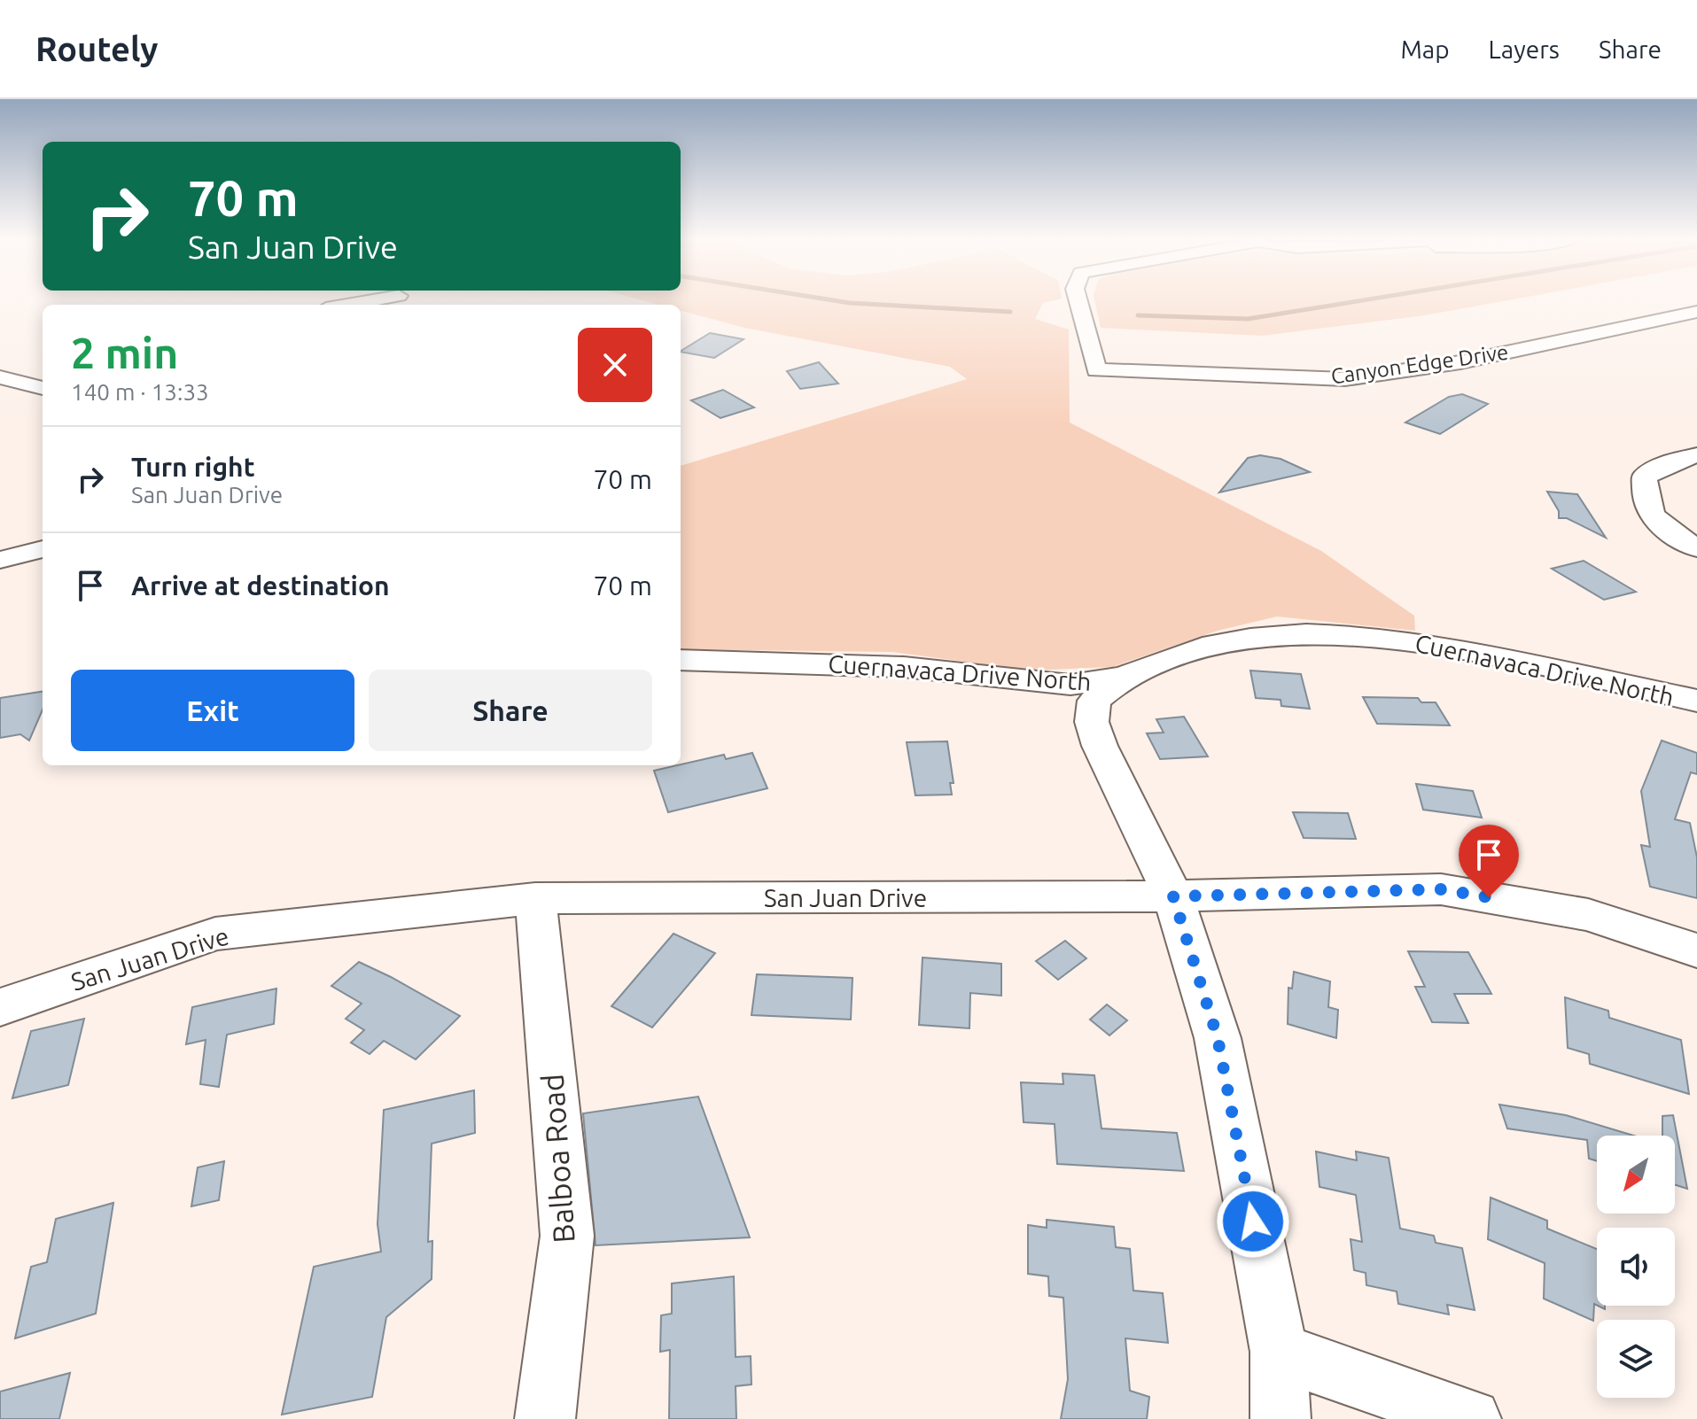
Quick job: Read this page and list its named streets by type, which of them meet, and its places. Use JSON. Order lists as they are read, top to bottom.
{
  "streets": {
    "street": [
      "Canyon Edge Drive",
      "Cuernavaca Drive North",
      "San Juan Drive",
      "Balboa Road"
    ]
  },
  "crossings": [
    ["San Juan Drive", "Balboa Road"]
  ],
  "north": "bottom left",
  "page": {
    "header": "Routely",
    "nav": ["Map", "Layers", "Share"],
    "turn": ["70 m", "San Juan Drive"],
    "heading": ["2 min", "140 m · 13:33"],
    "list": [
      {
        "name": "Turn right",
        "note": "San Juan Drive",
        "value": "70 m"
      },
      {
        "name": "Arrive at destination",
        "value": "70 m"
      }
    ],
    "buttons": ["Exit", "Share"]
  }
}
